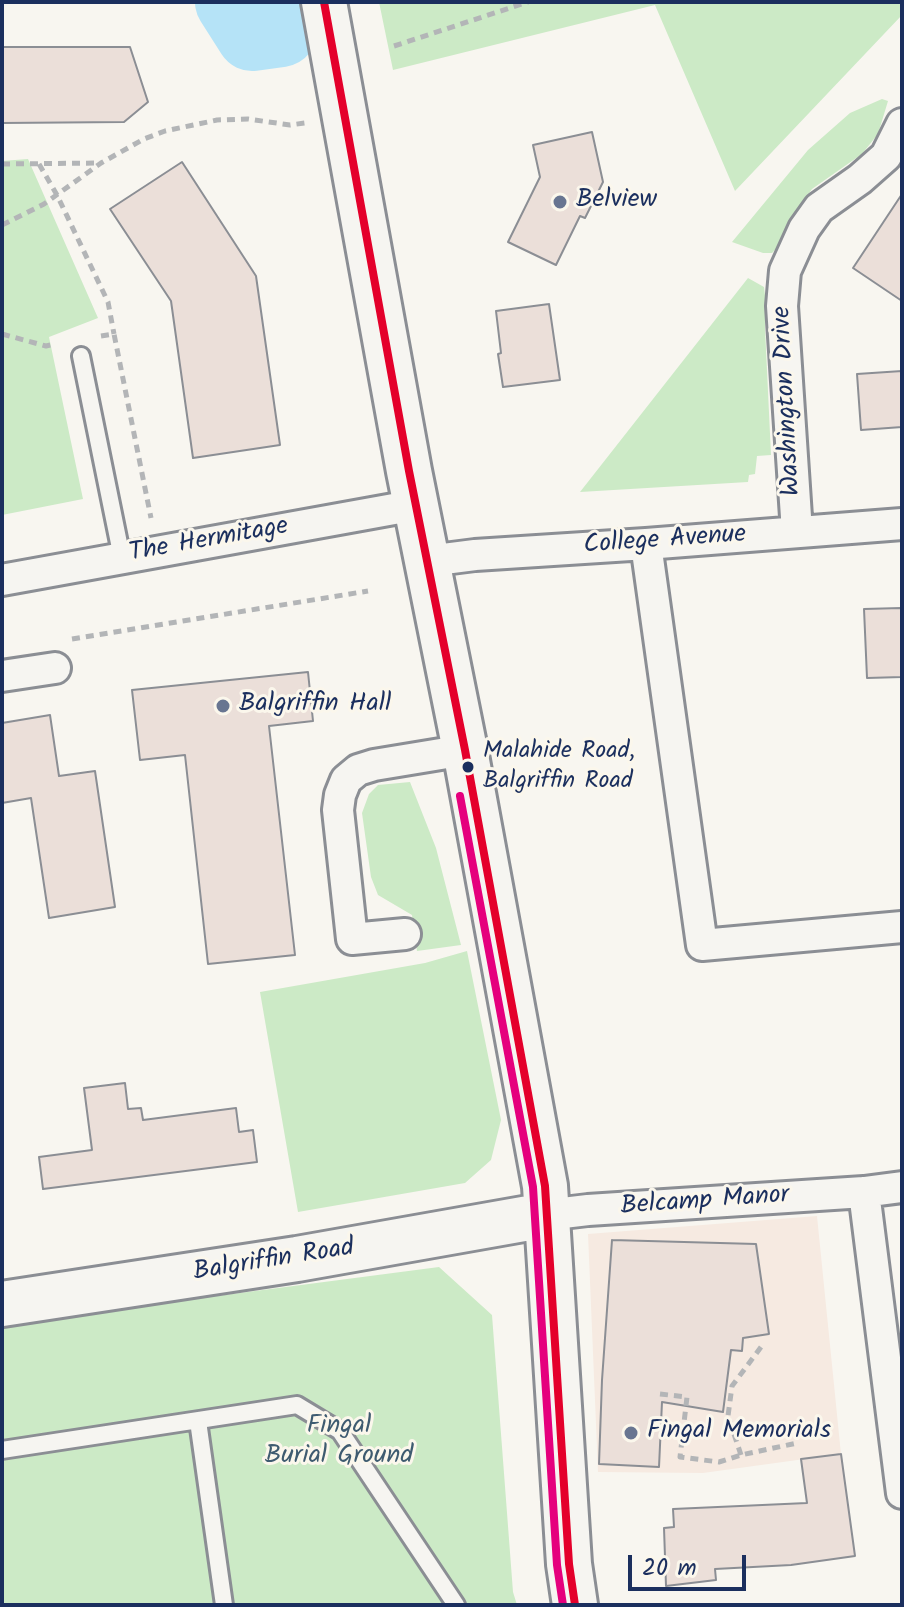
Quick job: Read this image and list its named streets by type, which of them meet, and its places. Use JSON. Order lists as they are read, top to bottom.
{
  "streets": {
    "main road": ["Balgriffin Road"],
    "street": [
      "Washington Drive",
      "The Hermitage",
      "College Avenue",
      "Belcamp Manor"
    ]
  },
  "crossings": [
    ["Washington Drive", "College Avenue"],
    ["Belcamp Manor", "Balgriffin Road"]
  ],
  "parks": ["Fingal Burial Ground"],
  "places": [
    "Belview",
    "Balgriffin Hall",
    "Malahide Road, Balgriffin Road",
    "Fingal Memorials"
  ],
  "scale_bar": "20 m"
}
